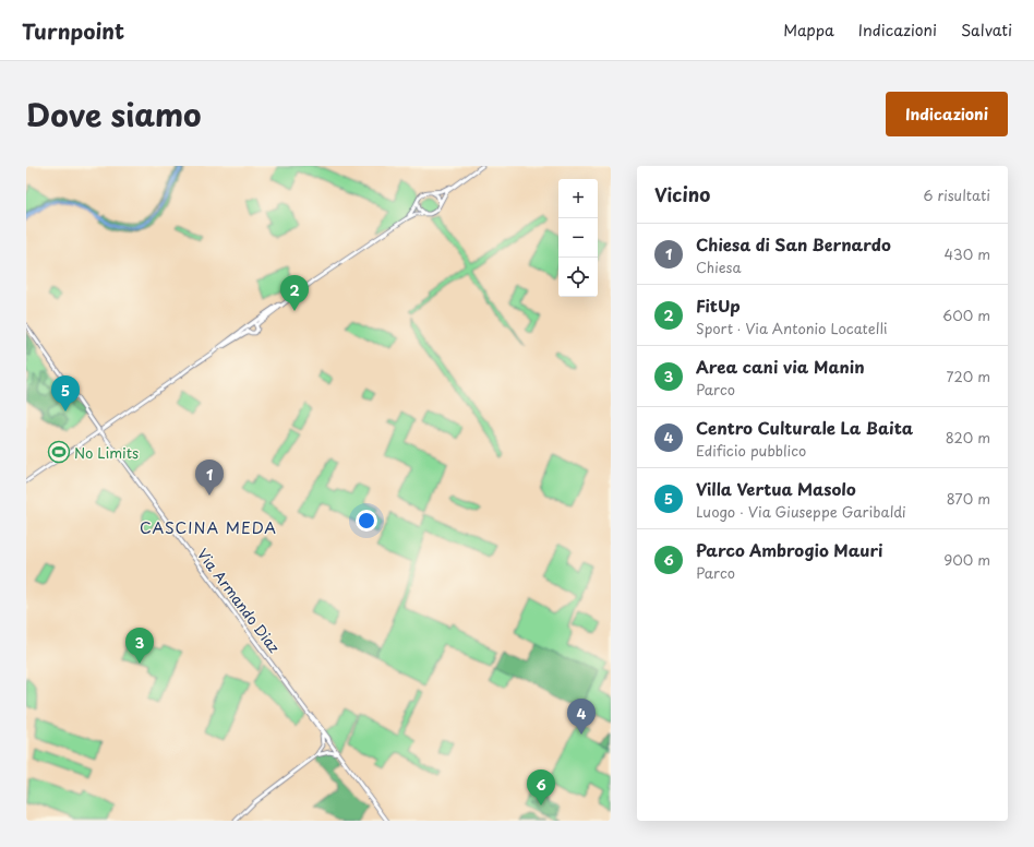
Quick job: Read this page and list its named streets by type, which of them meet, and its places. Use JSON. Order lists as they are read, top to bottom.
{
  "streets": {
    "main road": ["Via Armando Diaz"]
  },
  "districts": ["CASCINA MEDA"],
  "places": {
    "sports": ["No Limits"]
  },
  "page": {
    "header": "Turnpoint",
    "nav": ["Mappa", "Indicazioni", "Salvati"],
    "title": "Dove siamo",
    "buttons": "Indicazioni",
    "heading": ["Vicino", "6 risultati"],
    "map_buttons": ["+", "−"],
    "list": [
      {
        "mark": "1",
        "name": "Chiesa di San Bernardo",
        "note": "Chiesa",
        "value": "430 m"
      },
      {
        "mark": "2",
        "name": "FitUp",
        "note": "Sport · Via Antonio Locatelli",
        "value": "600 m"
      },
      {
        "mark": "3",
        "name": "Area cani via Manin",
        "note": "Parco",
        "value": "720 m"
      },
      {
        "mark": "4",
        "name": "Centro Culturale La Baita",
        "note": "Edificio pubblico",
        "value": "820 m"
      },
      {
        "mark": "5",
        "name": "Villa Vertua Masolo",
        "note": "Luogo · Via Giuseppe Garibaldi",
        "value": "870 m"
      },
      {
        "mark": "6",
        "name": "Parco Ambrogio Mauri",
        "note": "Parco",
        "value": "900 m"
      }
    ],
    "pins": [
      "2",
      "5",
      "1",
      "3",
      "4",
      "6"
    ]
  }
}
